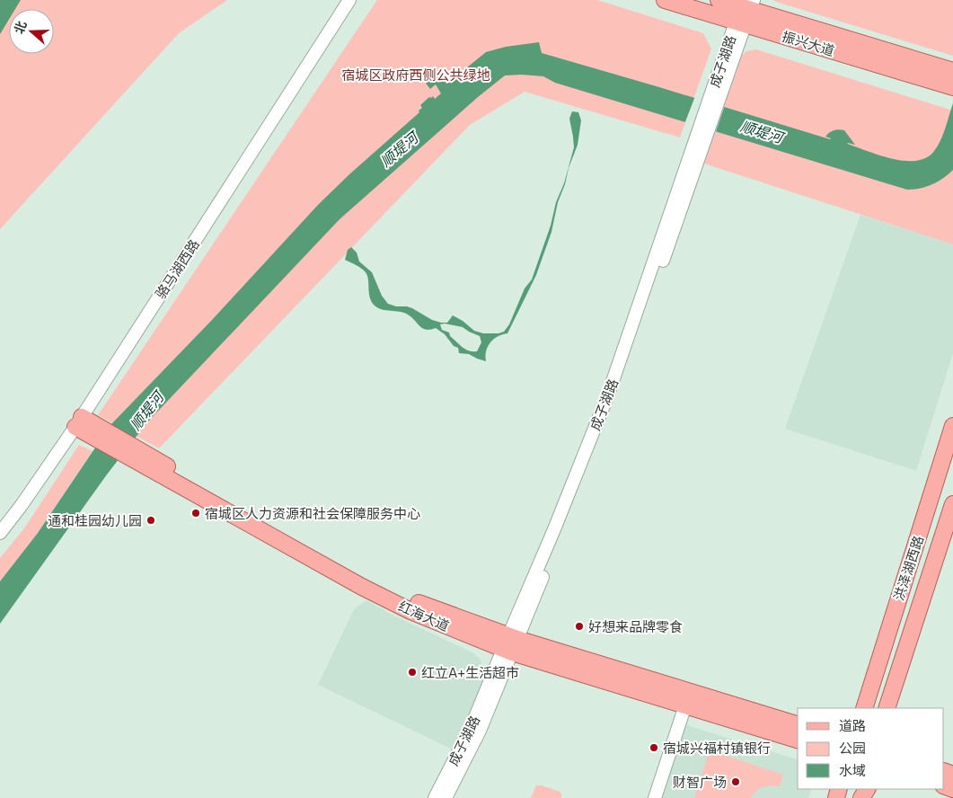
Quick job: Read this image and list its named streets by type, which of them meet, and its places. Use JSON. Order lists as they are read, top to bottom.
{
  "streets": {
    "main road": ["振兴大道", "洪泽湖西路", "红海大道"],
    "street": ["成子湖路", "骆马湖西路"]
  },
  "crossings": [
    ["振兴大道", "成子湖路"],
    ["成子湖路", "红海大道"],
    ["骆马湖西路", "红海大道"]
  ],
  "water": ["顺堤河"],
  "parks": ["宿城区政府西侧公共绿地"],
  "places": [
    "宿城区人力资源和社会保障服务中心",
    "通和桂园幼儿园",
    "好想来品牌零食",
    "红立A+生活超市",
    "宿城兴福村镇银行",
    "财智广场"
  ],
  "legend": ["道路", "公园", "水域"],
  "north": "left"
}
